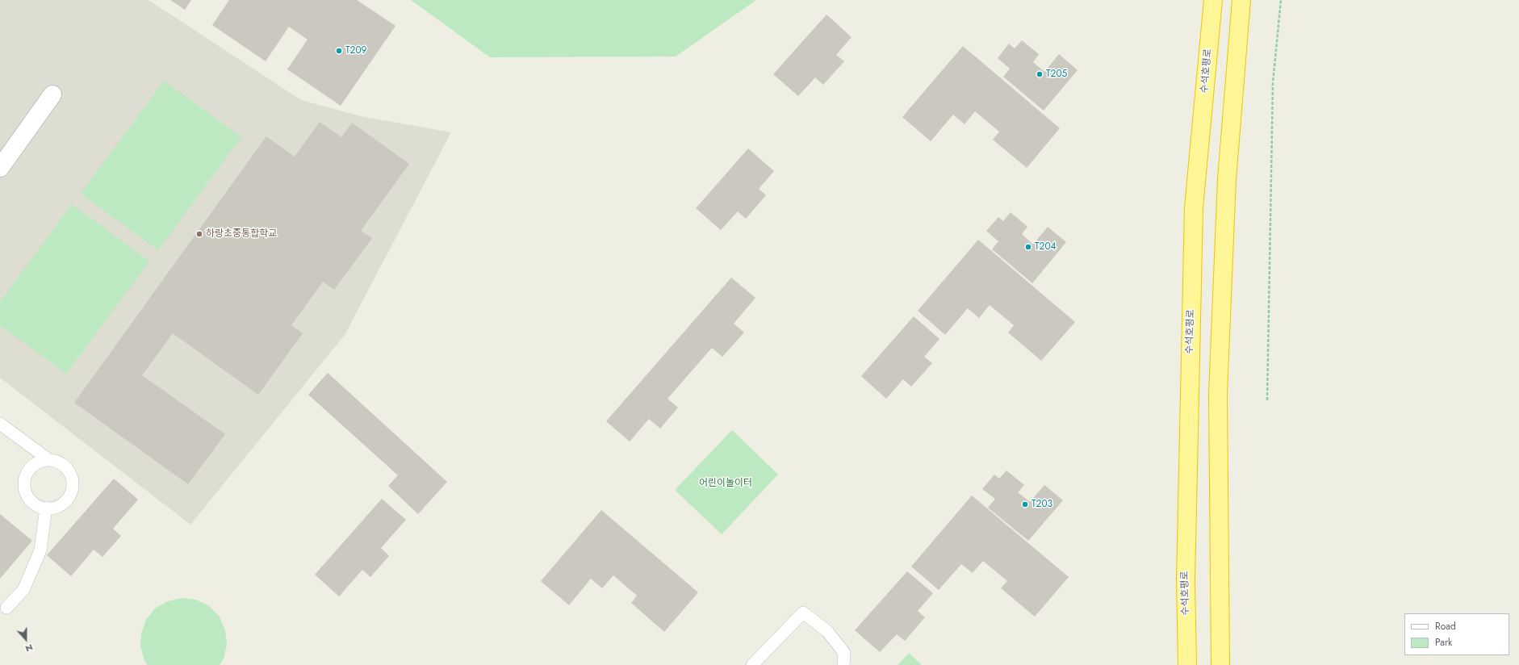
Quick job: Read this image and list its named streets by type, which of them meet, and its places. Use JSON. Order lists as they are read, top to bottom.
{
  "streets": {
    "highway": ["수석호평로"]
  },
  "parks": ["어린이놀이터"],
  "places": [
    "T209",
    "T205",
    "하랑초중통합학교",
    "T204",
    "T203"
  ],
  "legend": ["Road", "Park"],
  "north": "bottom"
}
